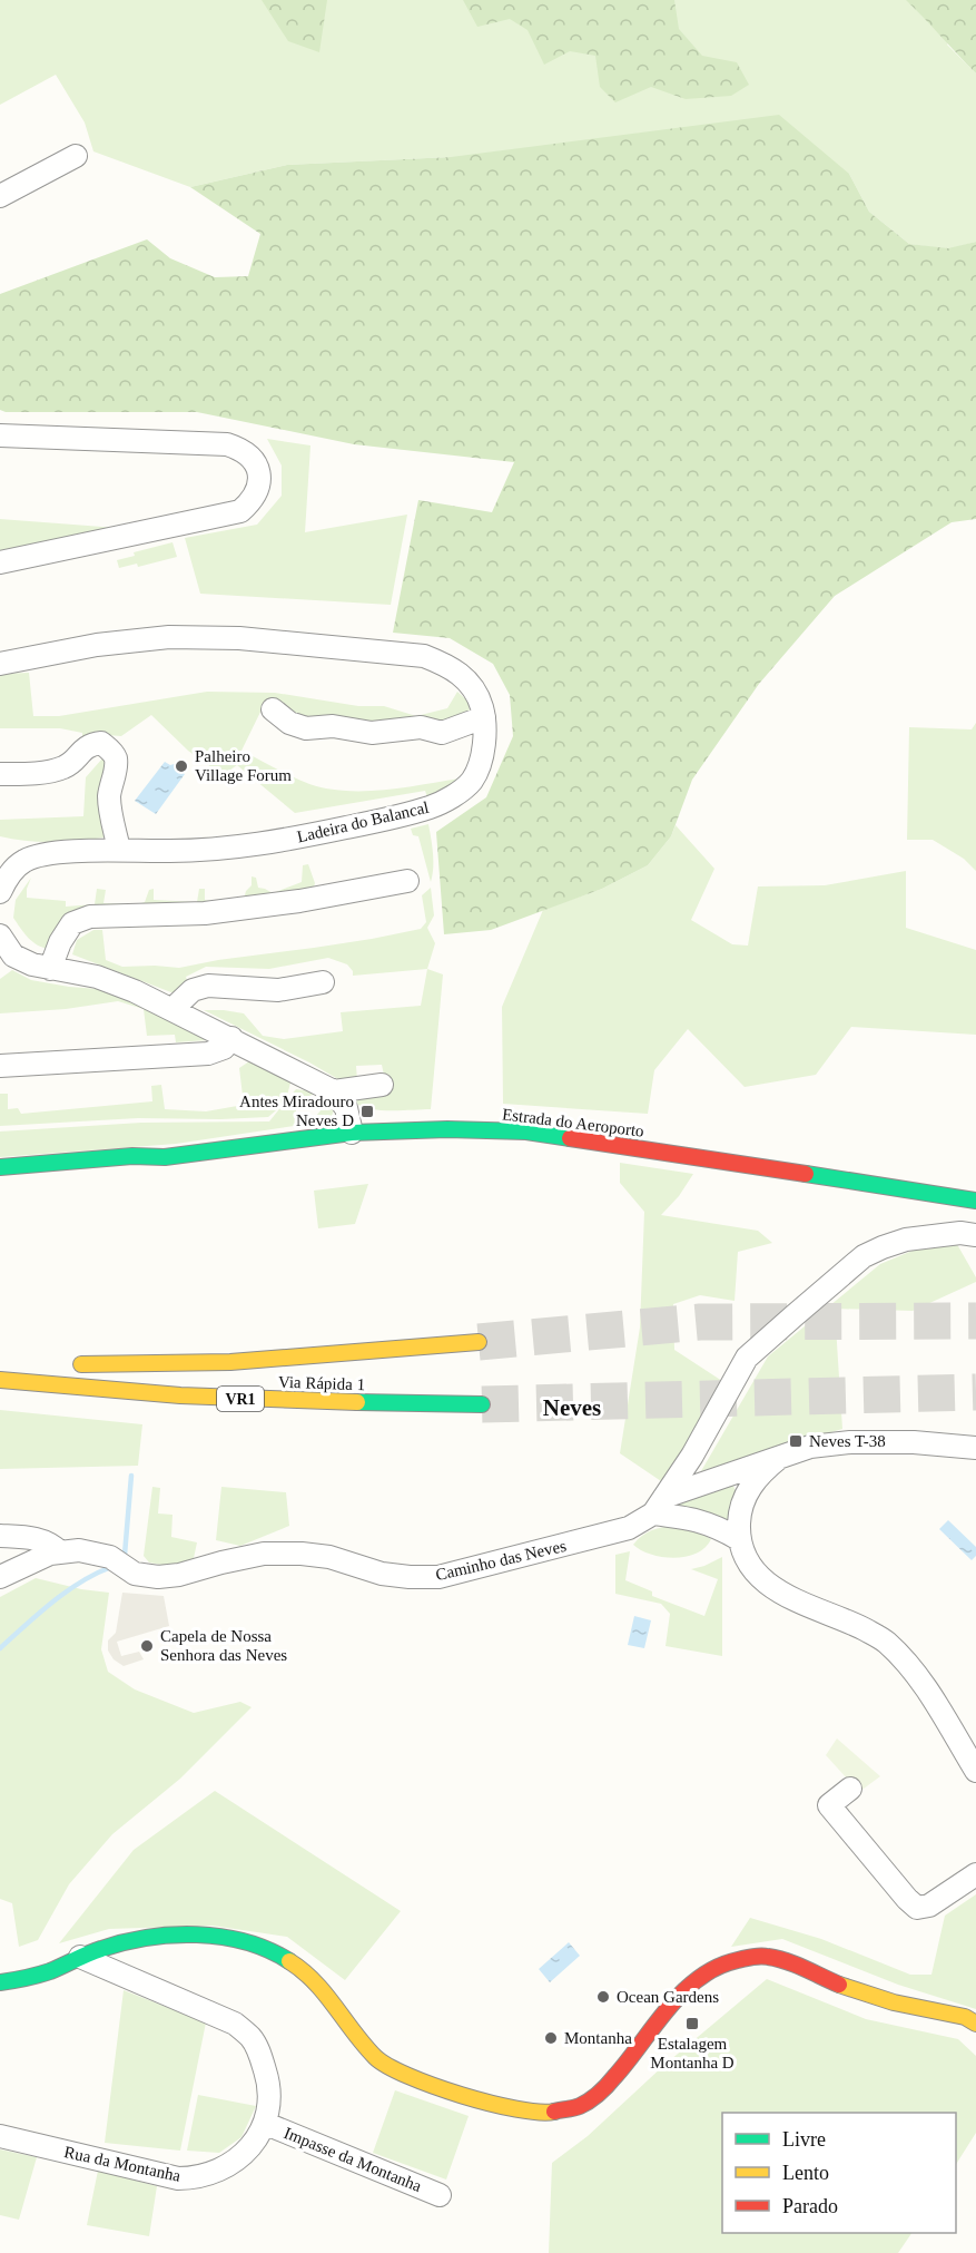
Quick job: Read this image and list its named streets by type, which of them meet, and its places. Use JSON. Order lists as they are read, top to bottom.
{
  "streets": {
    "main road": ["Estrada do Aeroporto", "Via Rápida 1", "VR1"],
    "street": [
      "Ladeira do Balancal",
      "Caminho das Neves",
      "Impasse da Montanha",
      "Rua da Montanha"
    ]
  },
  "crossings": [
    ["Impasse da Montanha", "Rua da Montanha"]
  ],
  "districts": ["Neves"],
  "places": {
    "other": [
      "Palheiro Village Forum",
      "Capela de Nossa Senhora das Neves",
      "Ocean Gardens",
      "Montanha"
    ],
    "transit": ["Antes Miradouro Neves D", "Neves T-38", "Estalagem Montanha D"]
  },
  "legend": ["Livre", "Lento", "Parado"]
}
